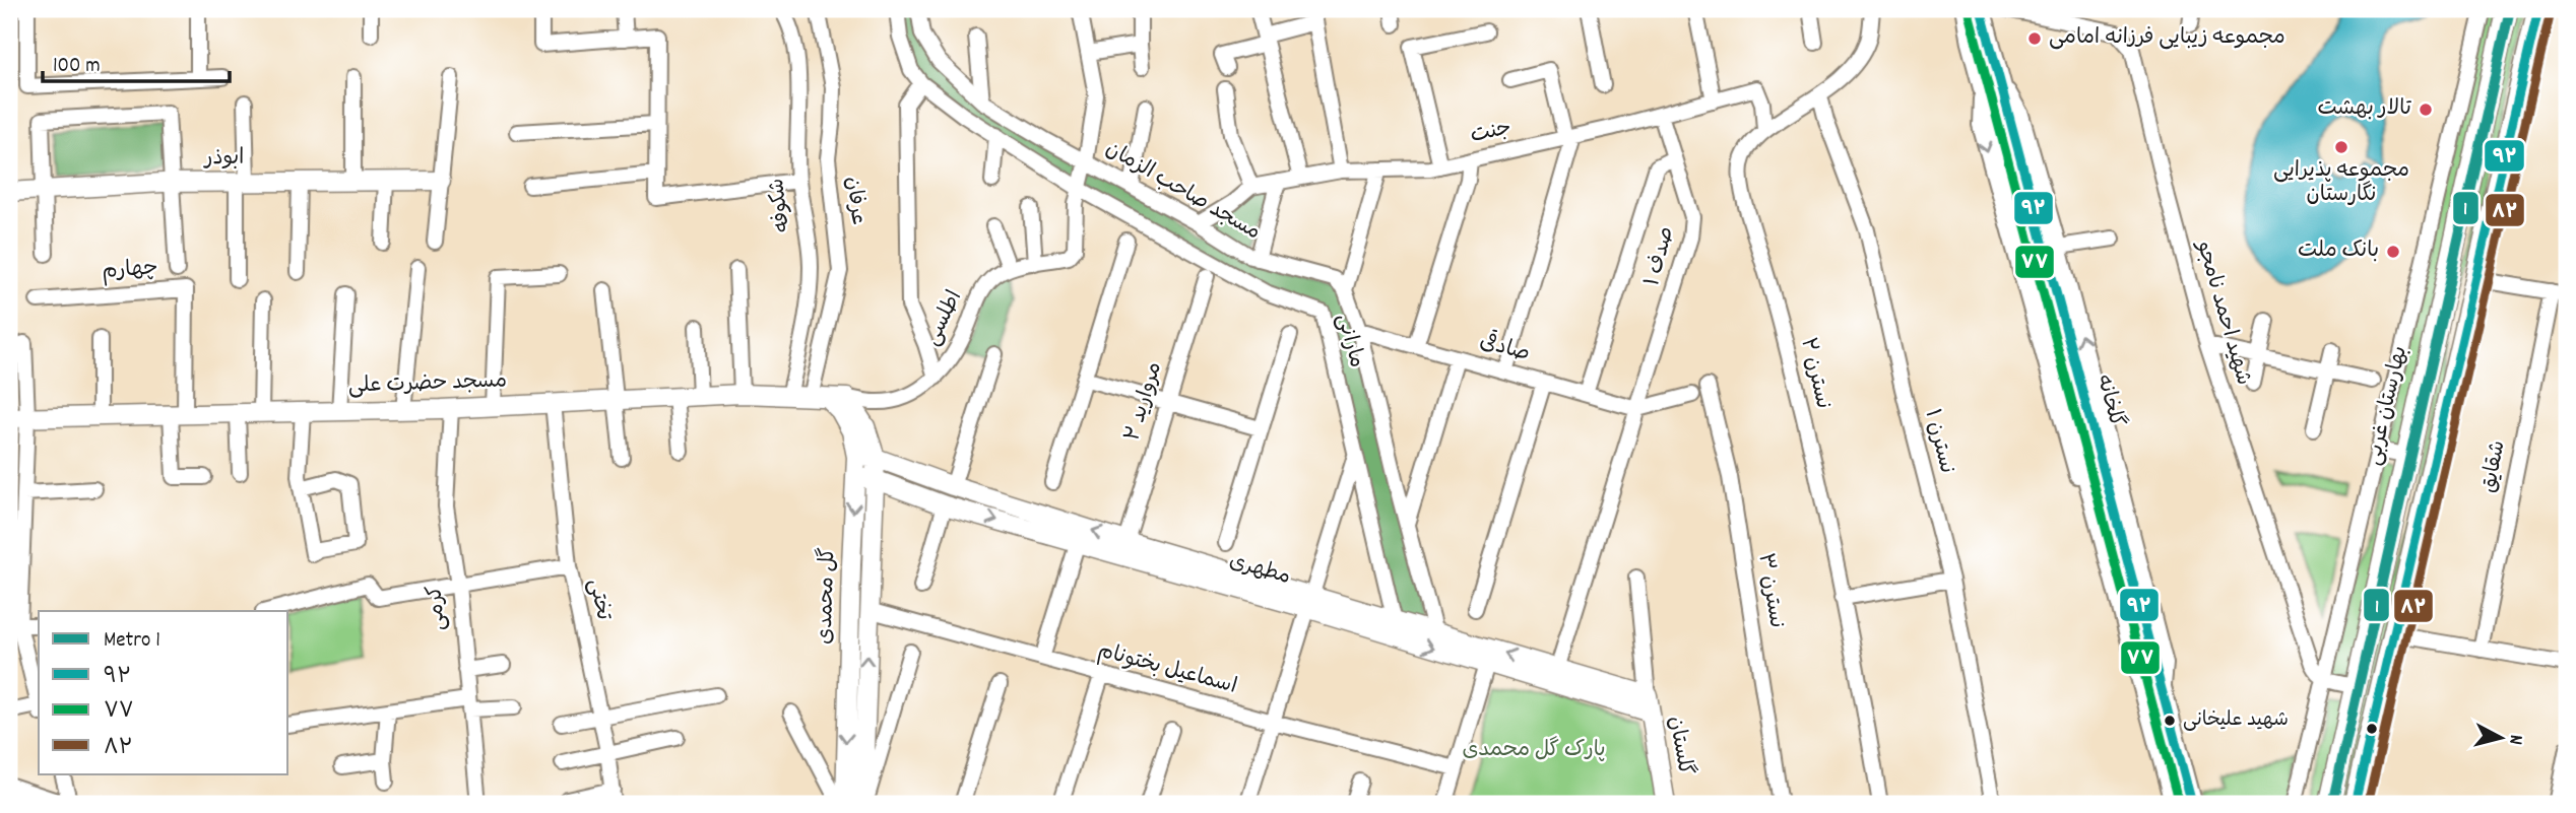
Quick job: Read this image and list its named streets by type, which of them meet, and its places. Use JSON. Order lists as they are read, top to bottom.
{
  "streets": {
    "main road": ["گلخانه", "بهارستان غربی"],
    "street": [
      "جنت",
      "ابوذر",
      "مسجد صاحب الزمان",
      "عرفان",
      "شکوفه",
      "صدف ۱",
      "چهارم",
      "شهید احمد نامجو",
      "اطلسی",
      "مارانی",
      "صادقی",
      "نسترن ۲",
      "مسجد حضرت علی",
      "مروارید ۲",
      "نسترن ۱",
      "شقایق",
      "مطهری",
      "نسترن ۳",
      "گل محمدی",
      "تختی",
      "کرمی",
      "اسماعیل بختونام",
      "گلستان"
    ]
  },
  "crossings": [
    ["جنت", "مسجد صاحب الزمان"],
    ["جنت", "صدف ۱"],
    ["جنت", "نسترن ۲"],
    ["عرفان", "مسجد حضرت علی"],
    ["عرفان", "گل محمدی"],
    ["شکوفه", "مسجد حضرت علی"],
    ["صدف ۱", "صادقی"],
    ["صدف ۱", "مطهری"],
    ["چهارم", "مسجد حضرت علی"],
    ["شهید احمد نامجو", "بهارستان غربی"],
    ["اطلسی", "مسجد حضرت علی"],
    ["اطلسی", "گل محمدی"],
    ["مارانی", "مطهری"],
    ["نسترن ۲", "نسترن ۱"],
    ["مسجد حضرت علی", "گل محمدی"],
    ["مسجد حضرت علی", "تختی"],
    ["مسجد حضرت علی", "کرمی"],
    ["مروارید ۲", "مطهری"],
    ["مطهری", "گل محمدی"],
    ["مطهری", "گلستان"],
    ["گل محمدی", "اسماعیل بختونام"]
  ],
  "parks": ["پارک گل محمدی"],
  "places": [
    "مجموعه زیبایی فرزانه امامی",
    "تالار بهشت",
    "مجموعه پذیرایی نگارستان",
    "بانک ملت",
    "شهید علیخانی"
  ],
  "lines": [
    "metro line 1",
    "transit line ۹۲",
    "transit line ۷۷",
    "transit line ۸۲"
  ],
  "legend": [
    "Metro 1",
    "۹۲",
    "۷۷",
    "۸۲"
  ],
  "scale_bar": "100 m",
  "north": "right"
}
